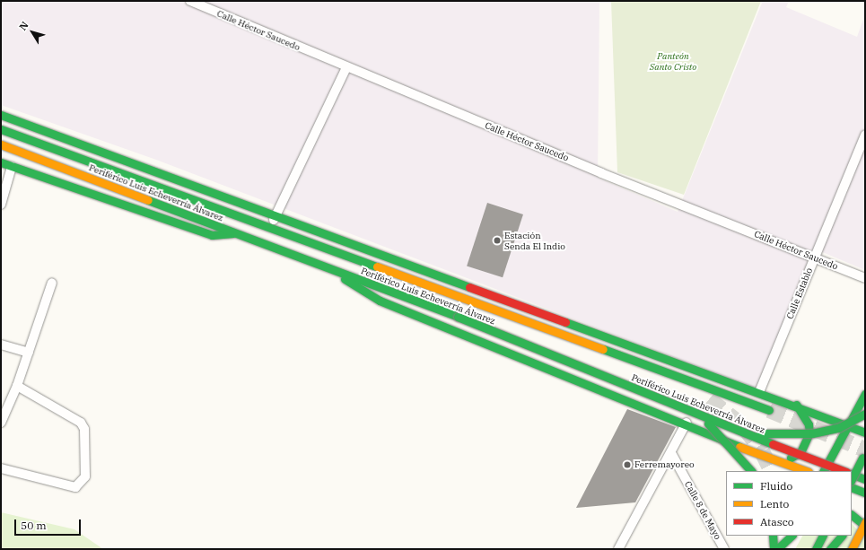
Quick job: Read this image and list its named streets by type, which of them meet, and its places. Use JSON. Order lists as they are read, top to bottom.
{
  "streets": {
    "main road": ["Periférico Luis Echeverría Álvarez"],
    "street": ["Calle Héctor Saucedo", "Calle Establo", "Calle 8 de Mayo"]
  },
  "crossings": [
    ["Calle Héctor Saucedo", "Calle Establo"]
  ],
  "parks": ["Panteón Santo Cristo"],
  "places": ["Estación Senda El Indio", "Ferremayoreo"],
  "legend": ["Fluido", "Lento", "Atasco"],
  "scale_bar": "50 m",
  "north": "top left"
}
